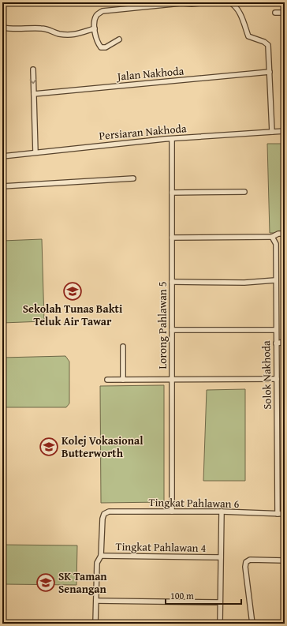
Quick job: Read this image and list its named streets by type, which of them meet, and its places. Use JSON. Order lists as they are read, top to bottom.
{
  "streets": {
    "street": [
      "Jalan Nakhoda",
      "Persiaran Nakhoda",
      "Lorong Pahlawan 5",
      "Solok Nakhoda",
      "Tingkat Pahlawan 6",
      "Tingkat Pahlawan 4"
    ]
  },
  "crossings": [
    ["Persiaran Nakhoda", "Lorong Pahlawan 5"],
    ["Lorong Pahlawan 5", "Tingkat Pahlawan 6"],
    ["Solok Nakhoda", "Tingkat Pahlawan 6"],
    ["Tingkat Pahlawan 6", "Tingkat Pahlawan 4"]
  ],
  "places": {
    "school or university": ["Sekolah Tunas Bakti Teluk Air Tawar", "Kolej Vokasional Butterworth", "SK Taman Senangan"]
  },
  "scale_bar": "100 m"
}
